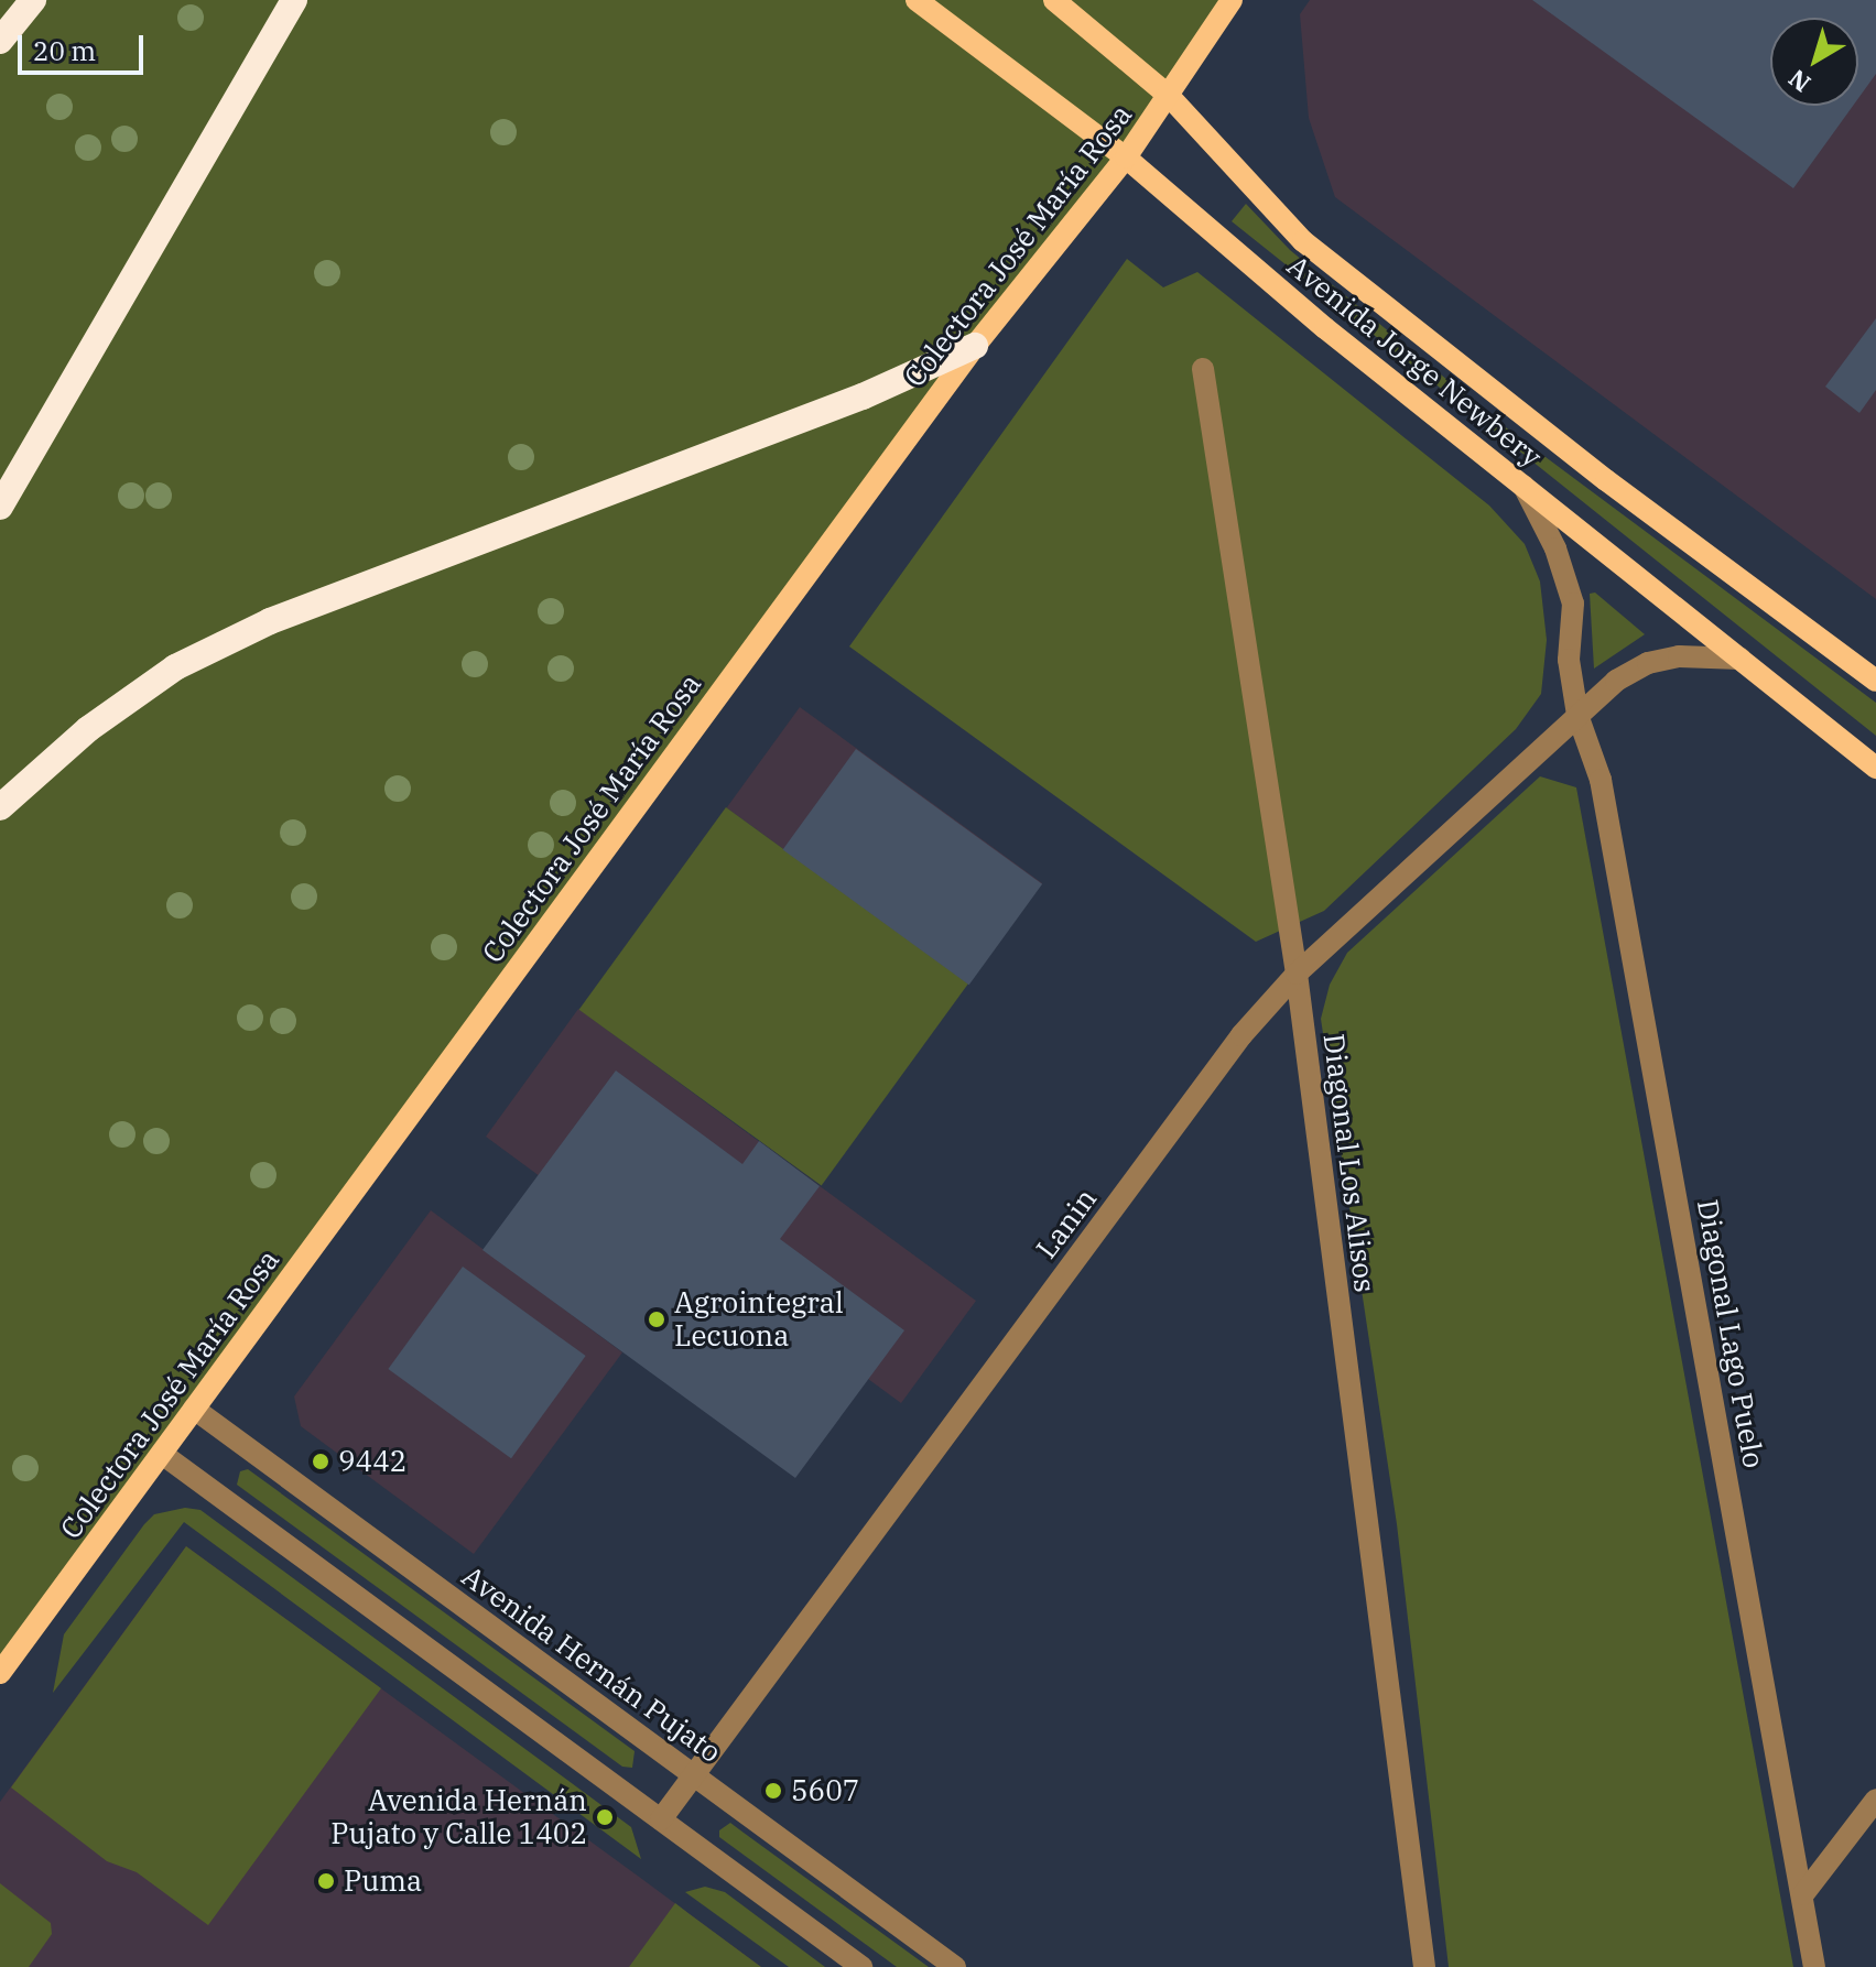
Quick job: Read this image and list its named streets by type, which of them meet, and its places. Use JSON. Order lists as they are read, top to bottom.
{
  "streets": {
    "main road": ["Colectora José María Rosa", "Avenida Jorge Newbery"],
    "street": [
      "Diagonal Los Alisos",
      "Lanin",
      "Diagonal Lago Puelo",
      "Avenida Hernán Pujato"
    ]
  },
  "crossings": [
    ["Colectora José María Rosa", "Avenida Jorge Newbery"],
    ["Colectora José María Rosa", "Avenida Hernán Pujato"],
    ["Avenida Jorge Newbery", "Diagonal Lago Puelo"],
    ["Diagonal Los Alisos", "Lanin"],
    ["Lanin", "Diagonal Lago Puelo"],
    ["Lanin", "Avenida Hernán Pujato"]
  ],
  "places": [
    "Agrointegral Lecuona",
    "9442",
    "5607",
    "Avenida Hernán Pujato y Calle 1402",
    "Puma"
  ],
  "scale_bar": "20 m",
  "north": "bottom left"
}
